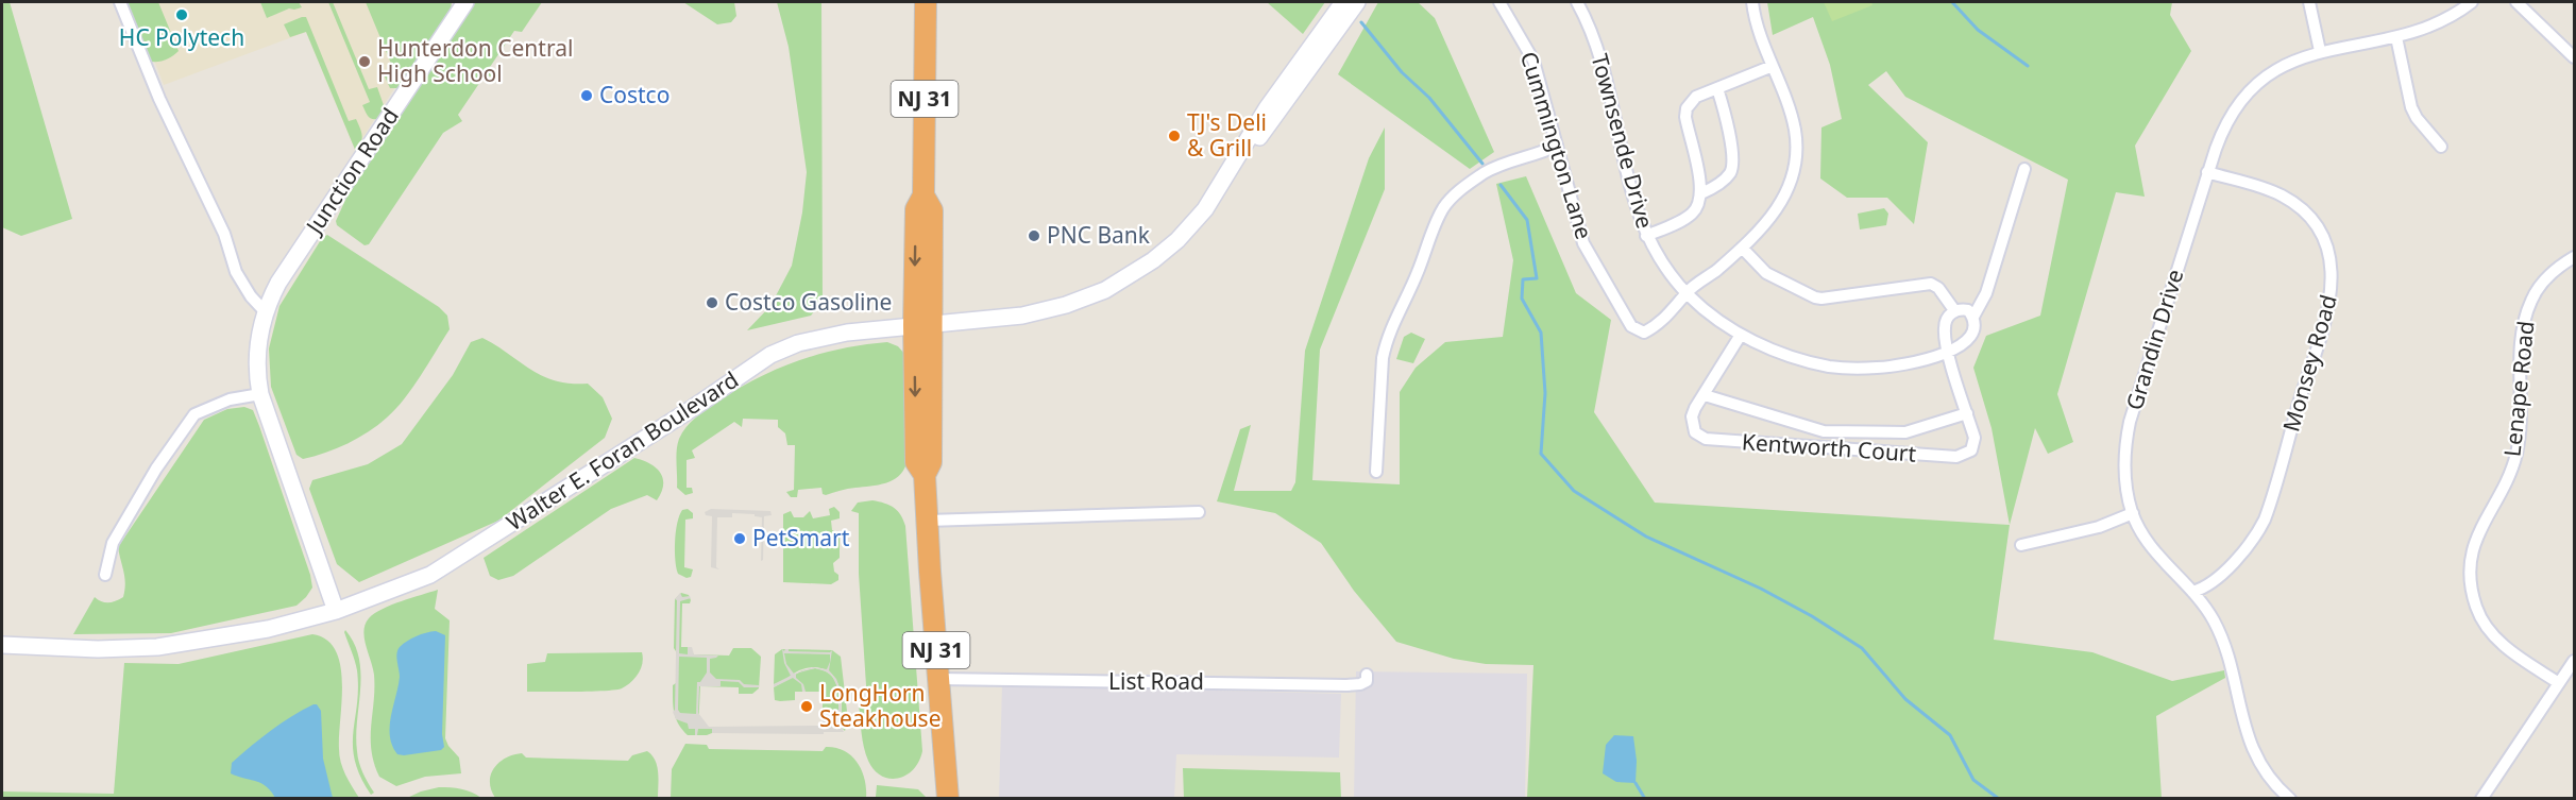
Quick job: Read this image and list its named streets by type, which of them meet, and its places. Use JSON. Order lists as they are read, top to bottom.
{
  "streets": {
    "highway": ["NJ 31"],
    "street": [
      "Townsende Drive",
      "Cummington Lane",
      "Junction Road",
      "Grandin Drive",
      "Monsey Road",
      "Lenape Road",
      "Kentworth Court",
      "Walter E. Foran Boulevard",
      "List Road"
    ]
  },
  "crossings": [
    ["NJ 31", "Walter E. Foran Boulevard"],
    ["NJ 31", "List Road"],
    ["Townsende Drive", "Cummington Lane"],
    ["Townsende Drive", "Kentworth Court"],
    ["Junction Road", "Walter E. Foran Boulevard"],
    ["Grandin Drive", "Monsey Road"]
  ],
  "places": [
    "HC Polytech",
    "Hunterdon Central High School",
    "Costco",
    "TJ's Deli & Grill",
    "PNC Bank",
    "Costco Gasoline",
    "PetSmart",
    "LongHorn Steakhouse"
  ]
}
